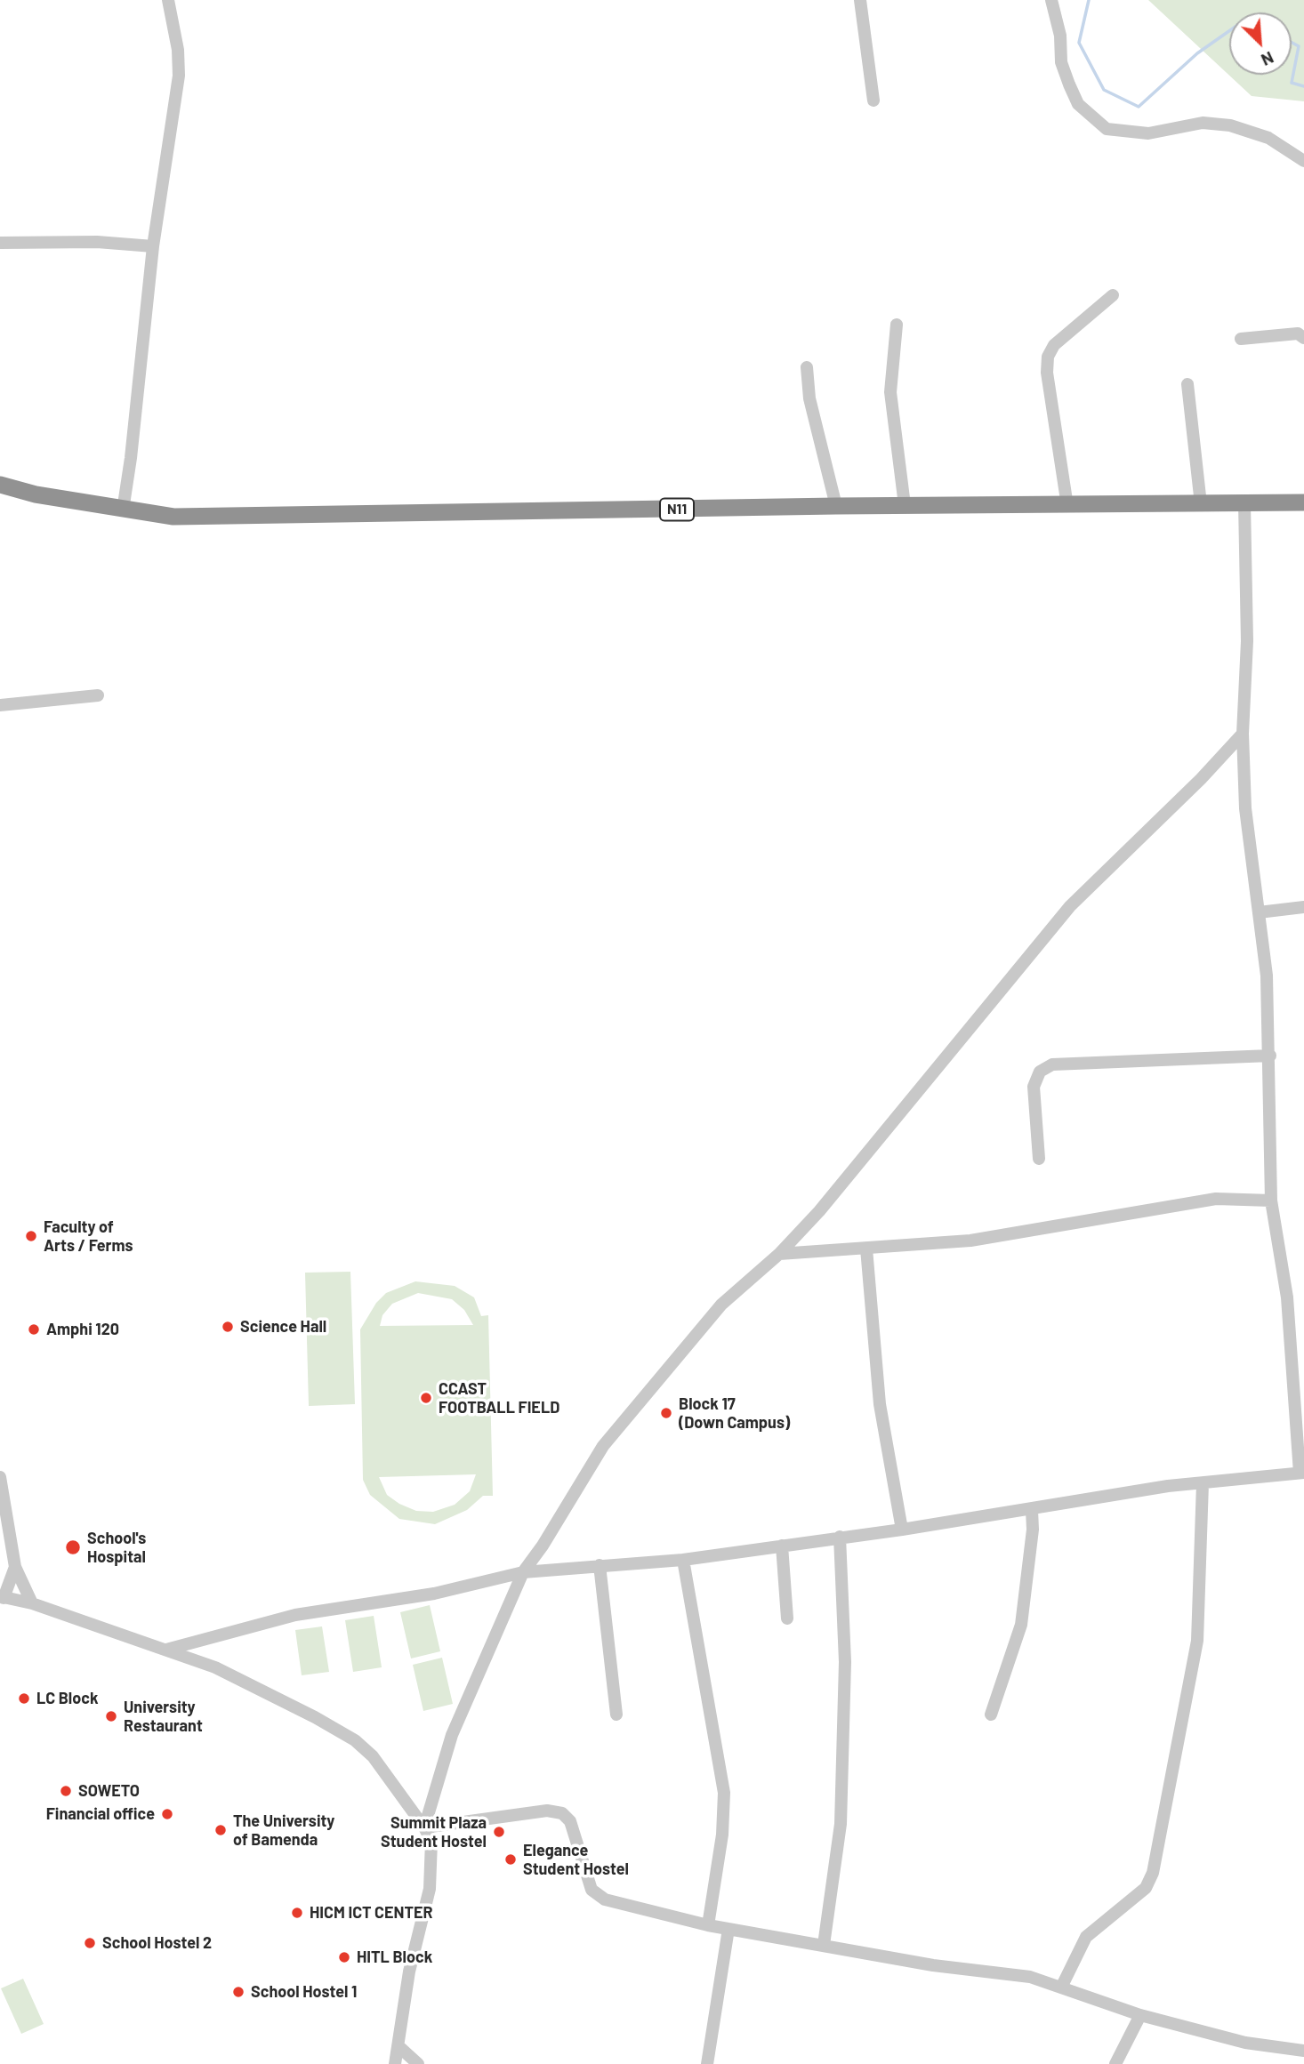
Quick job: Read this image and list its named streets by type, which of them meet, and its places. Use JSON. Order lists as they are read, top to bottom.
{
  "streets": {
    "highway": ["N11"]
  },
  "places": [
    "Faculty of Arts / Ferms",
    "Science Hall",
    "Amphi 120",
    "CCAST FOOTBALL FIELD",
    "Block 17 (Down Campus)",
    "School's Hospital",
    "LC Block",
    "University Restaurant",
    "SOWETO",
    "Financial office",
    "The University of Bamenda",
    "Summit Plaza Student Hostel",
    "Elegance Student Hostel",
    "HICM ICT CENTER",
    "School Hostel 2",
    "HITL Block",
    "School Hostel 1"
  ],
  "north": "bottom right"
}
